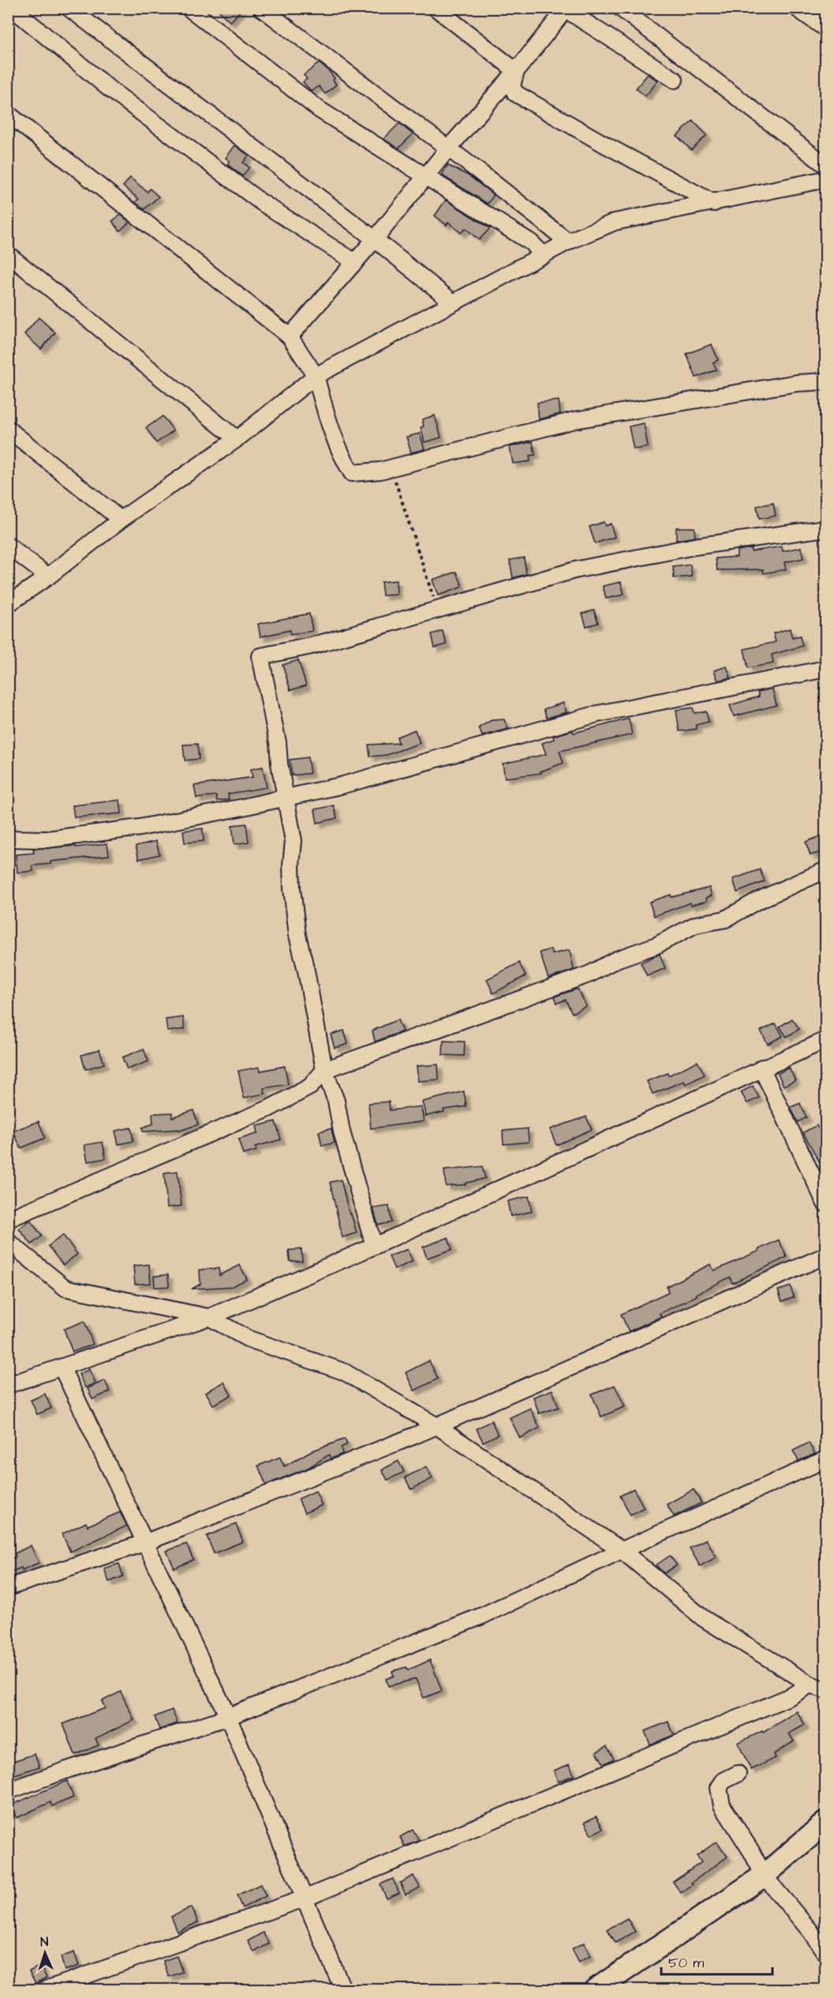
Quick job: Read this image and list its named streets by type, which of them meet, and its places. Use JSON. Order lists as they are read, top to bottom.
{
  "scale_bar": "50 m",
  "north": "top"
}
